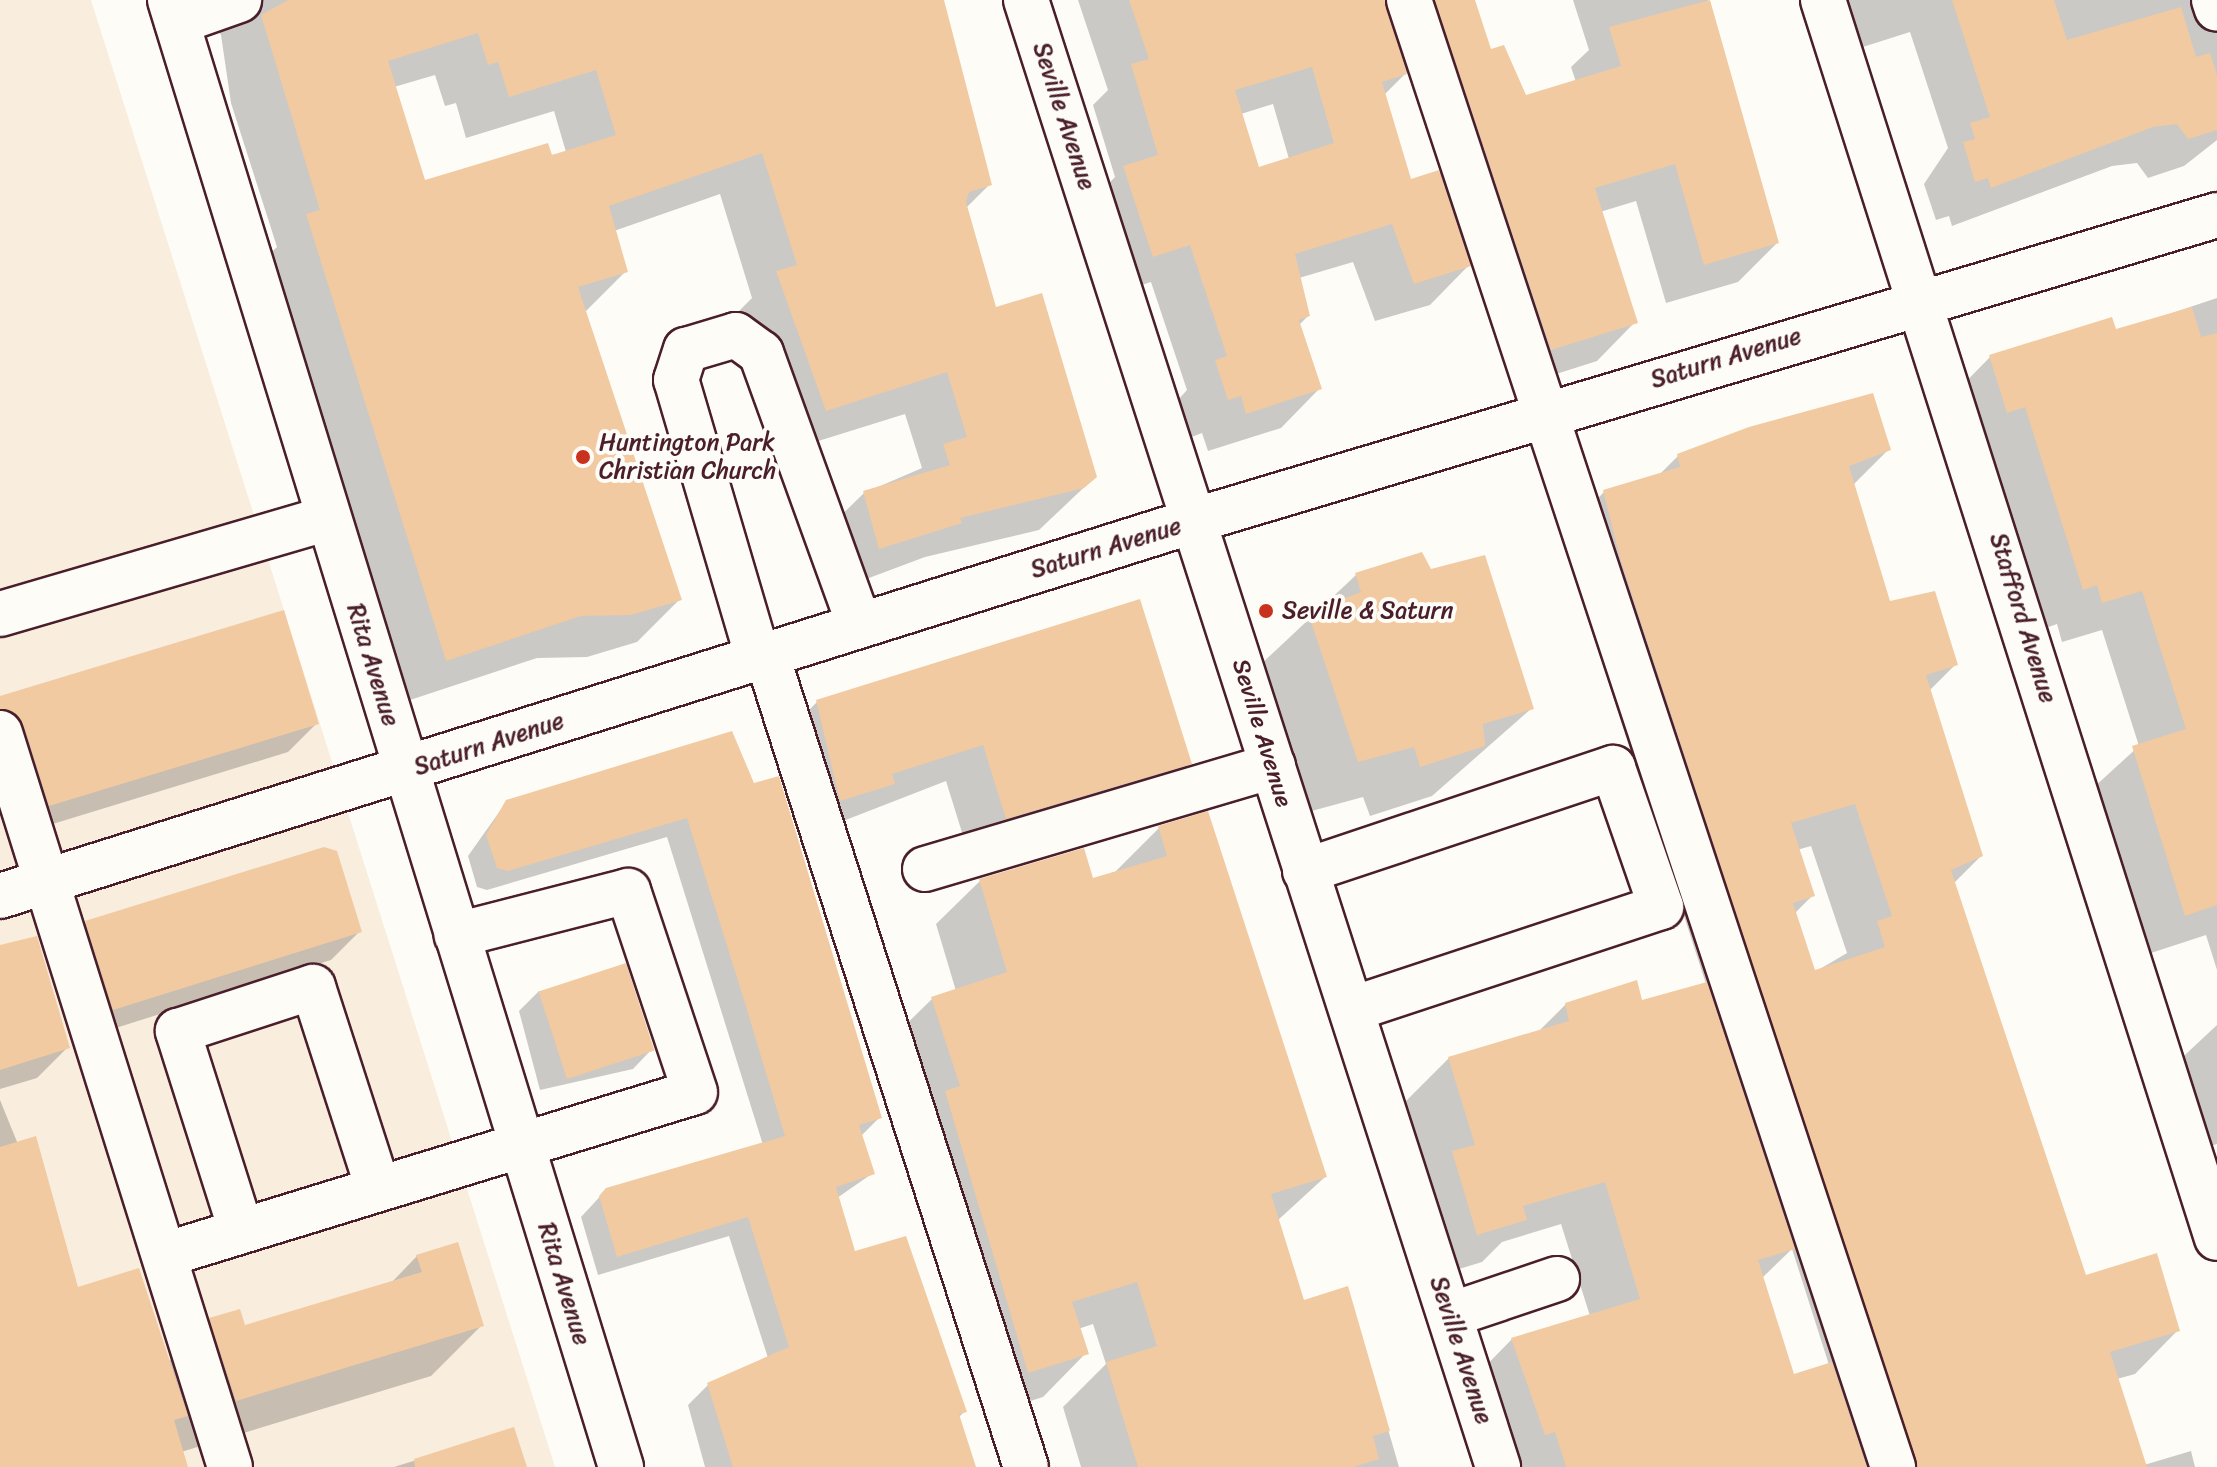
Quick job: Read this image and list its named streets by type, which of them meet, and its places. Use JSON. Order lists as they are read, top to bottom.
{
  "streets": {
    "street": [
      "Seville Avenue",
      "Saturn Avenue",
      "Stafford Avenue",
      "Rita Avenue"
    ]
  },
  "crossings": [
    ["Seville Avenue", "Saturn Avenue"],
    ["Saturn Avenue", "Stafford Avenue"],
    ["Saturn Avenue", "Rita Avenue"]
  ],
  "places": ["Huntington Park Christian Church", "Seville & Saturn"]
}
